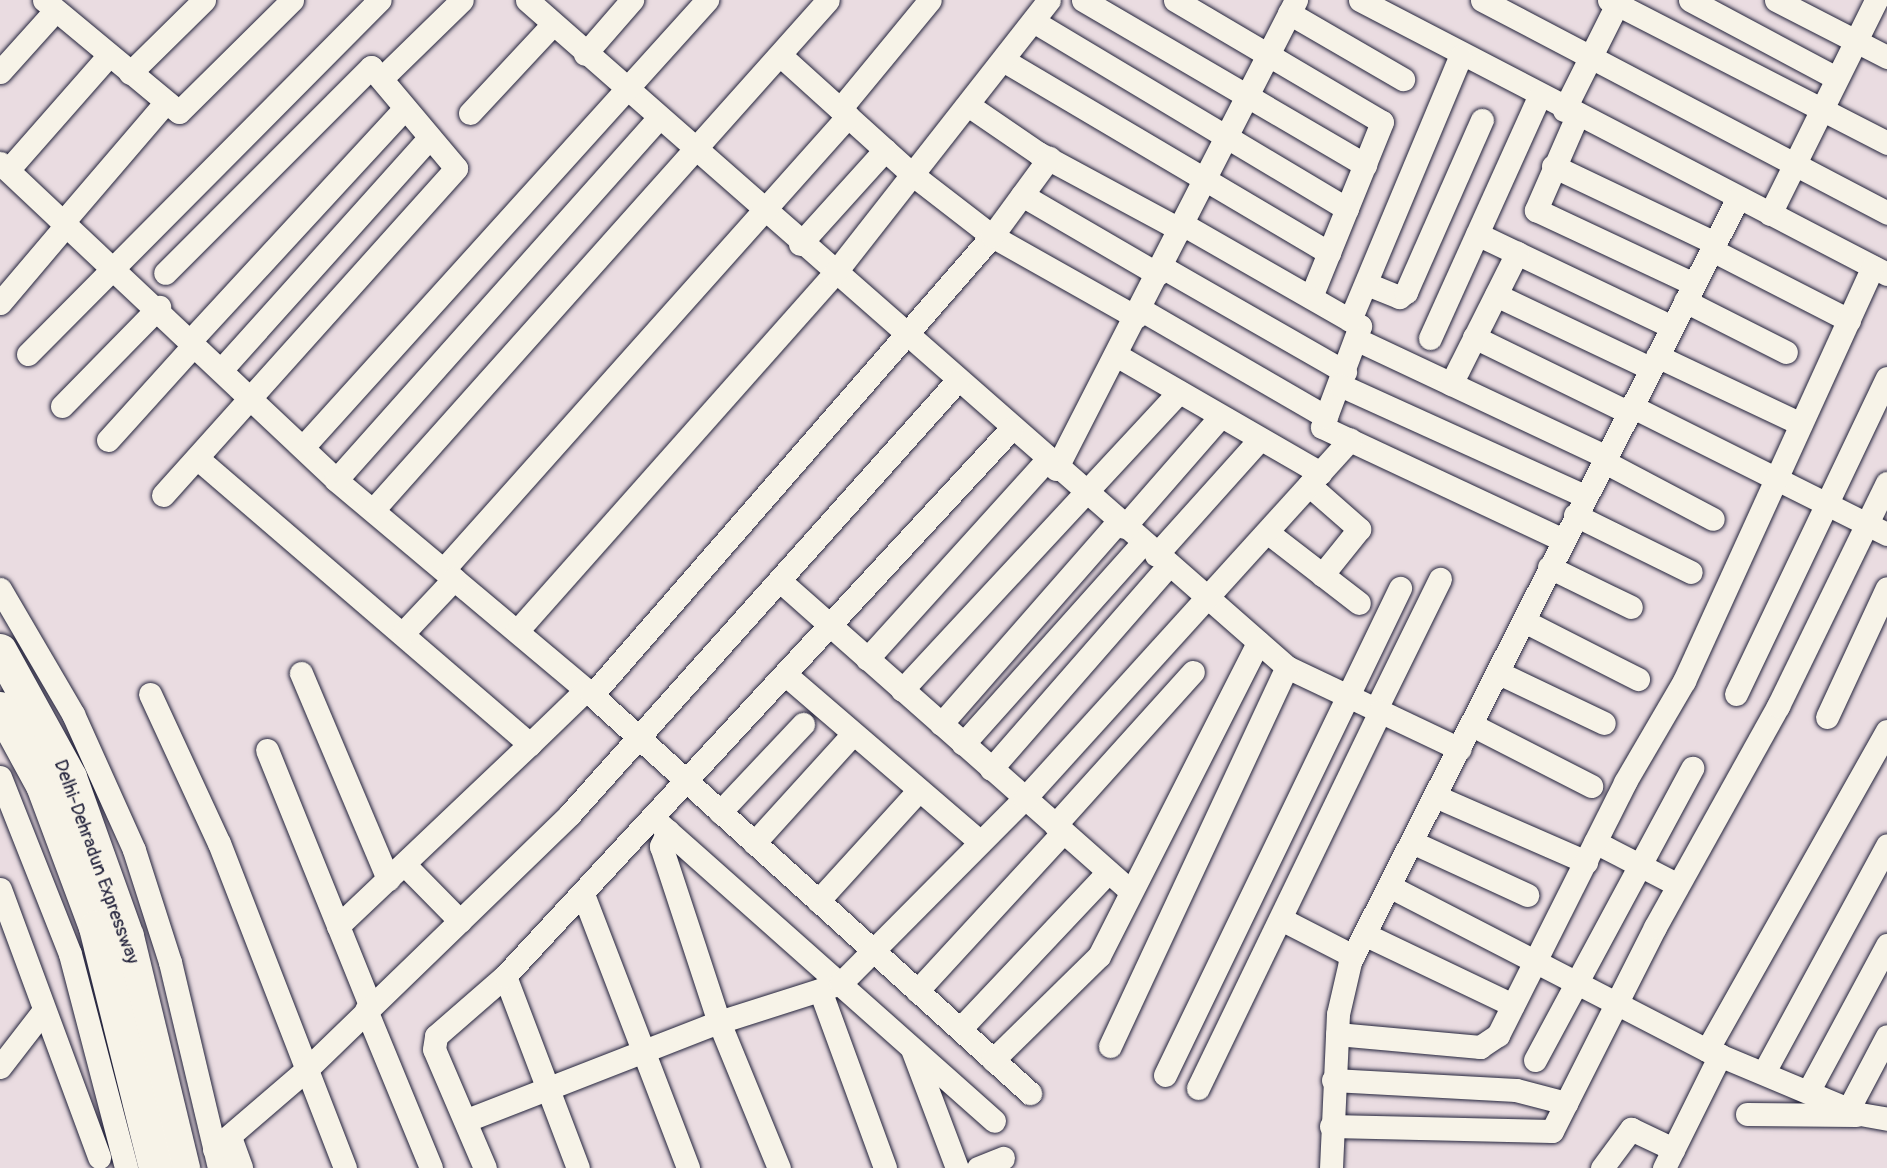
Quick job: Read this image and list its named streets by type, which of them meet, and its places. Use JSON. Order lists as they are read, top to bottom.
{
  "streets": {
    "highway": ["Delhi-Dehradun Expressway"]
  }
}
